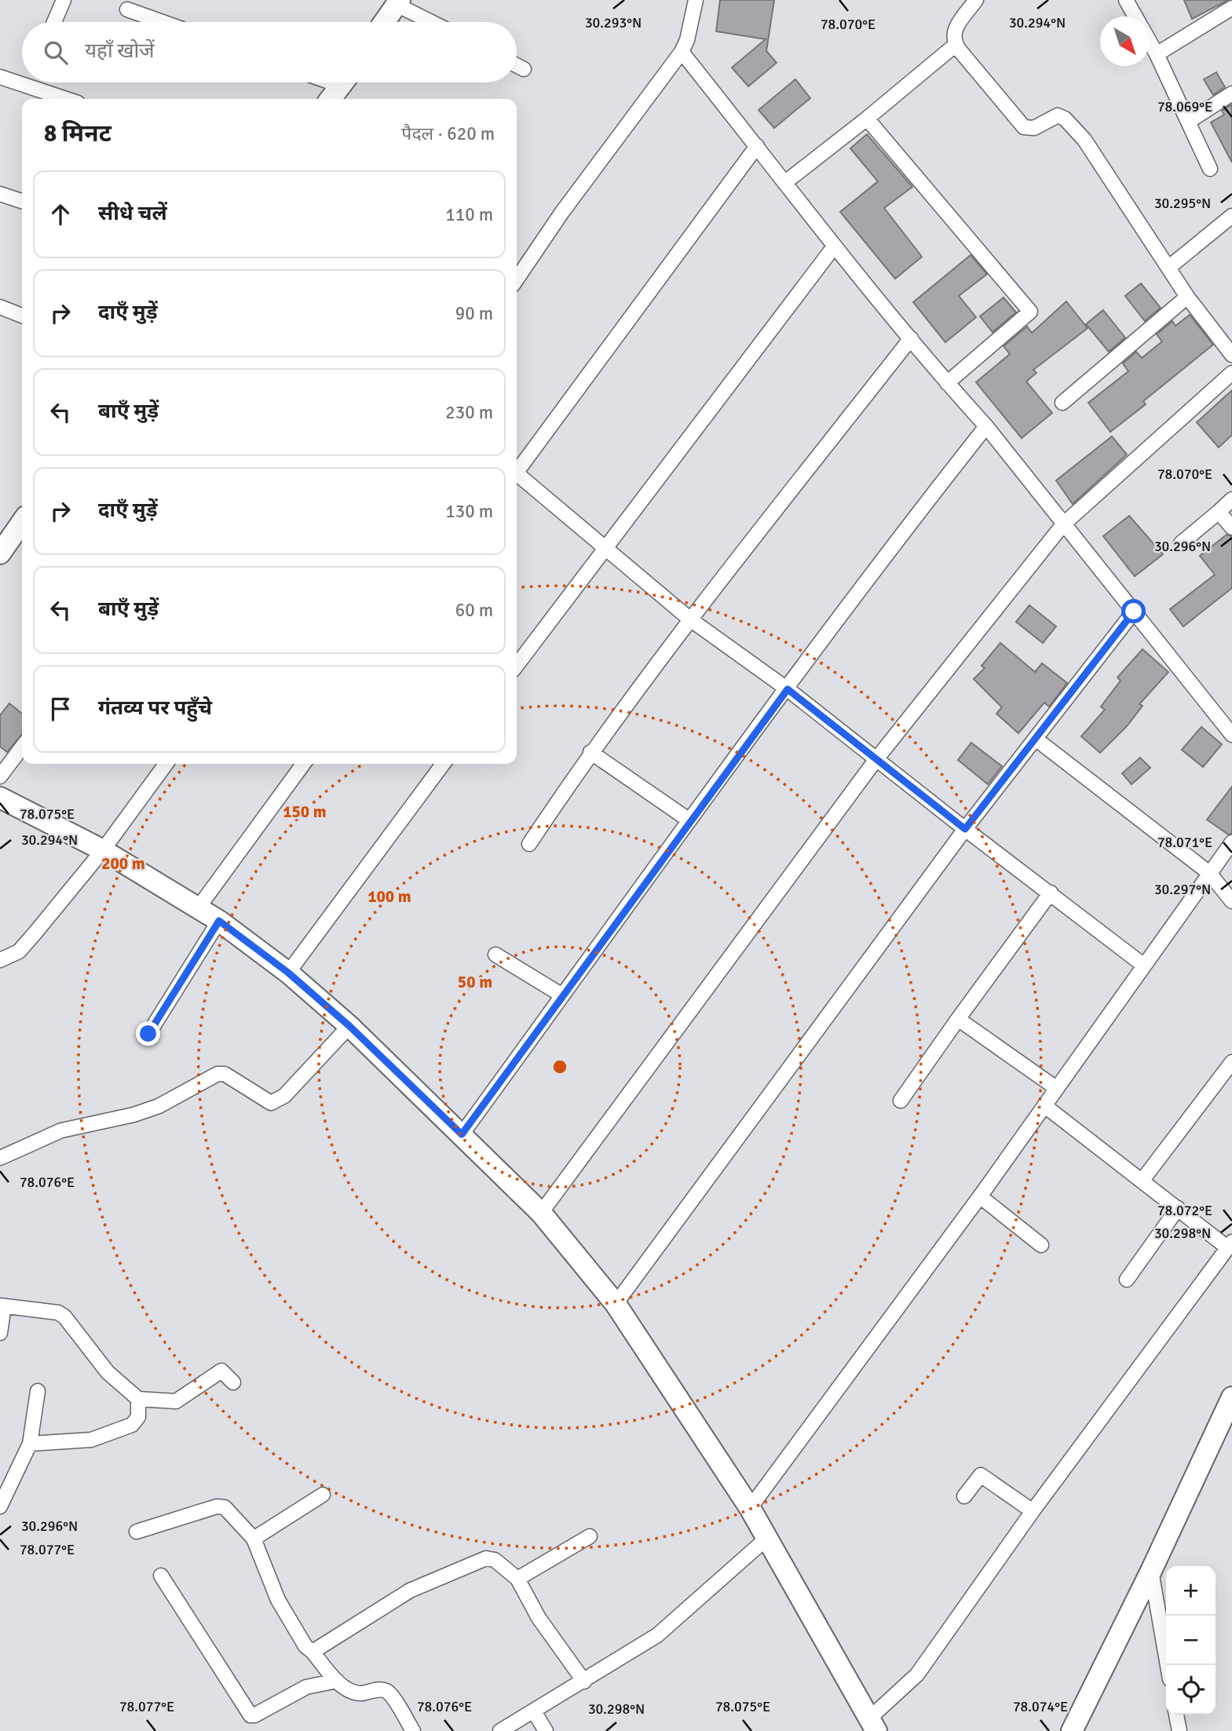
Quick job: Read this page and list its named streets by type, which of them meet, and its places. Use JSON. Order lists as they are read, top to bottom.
{
  "north": "bottom right",
  "page": {
    "search": "यहाँ खोजें",
    "heading": ["8 मिनट", "पैदल · 620 m"],
    "list": [
      ["सीधे चलें", "110 m"],
      ["दाएँ मुड़ें", "90 m"],
      ["बाएँ मुड़ें", "230 m"],
      ["दाएँ मुड़ें", "130 m"],
      ["बाएँ मुड़ें", "60 m"],
      "गंतव्य पर पहुँचे"
    ],
    "map_buttons": ["+", "−"]
  },
  "coordinates": [
    "30.293°N",
    "30.294°N",
    "78.070°E",
    "78.069°E",
    "30.295°N",
    "30.296°N",
    "78.075°E",
    "78.071°E",
    "30.297°N",
    "78.076°E",
    "78.072°E",
    "30.298°N",
    "78.077°E",
    "78.074°E"
  ],
  "rings": [
    "150 m",
    "200 m",
    "100 m",
    "50 m"
  ]
}
